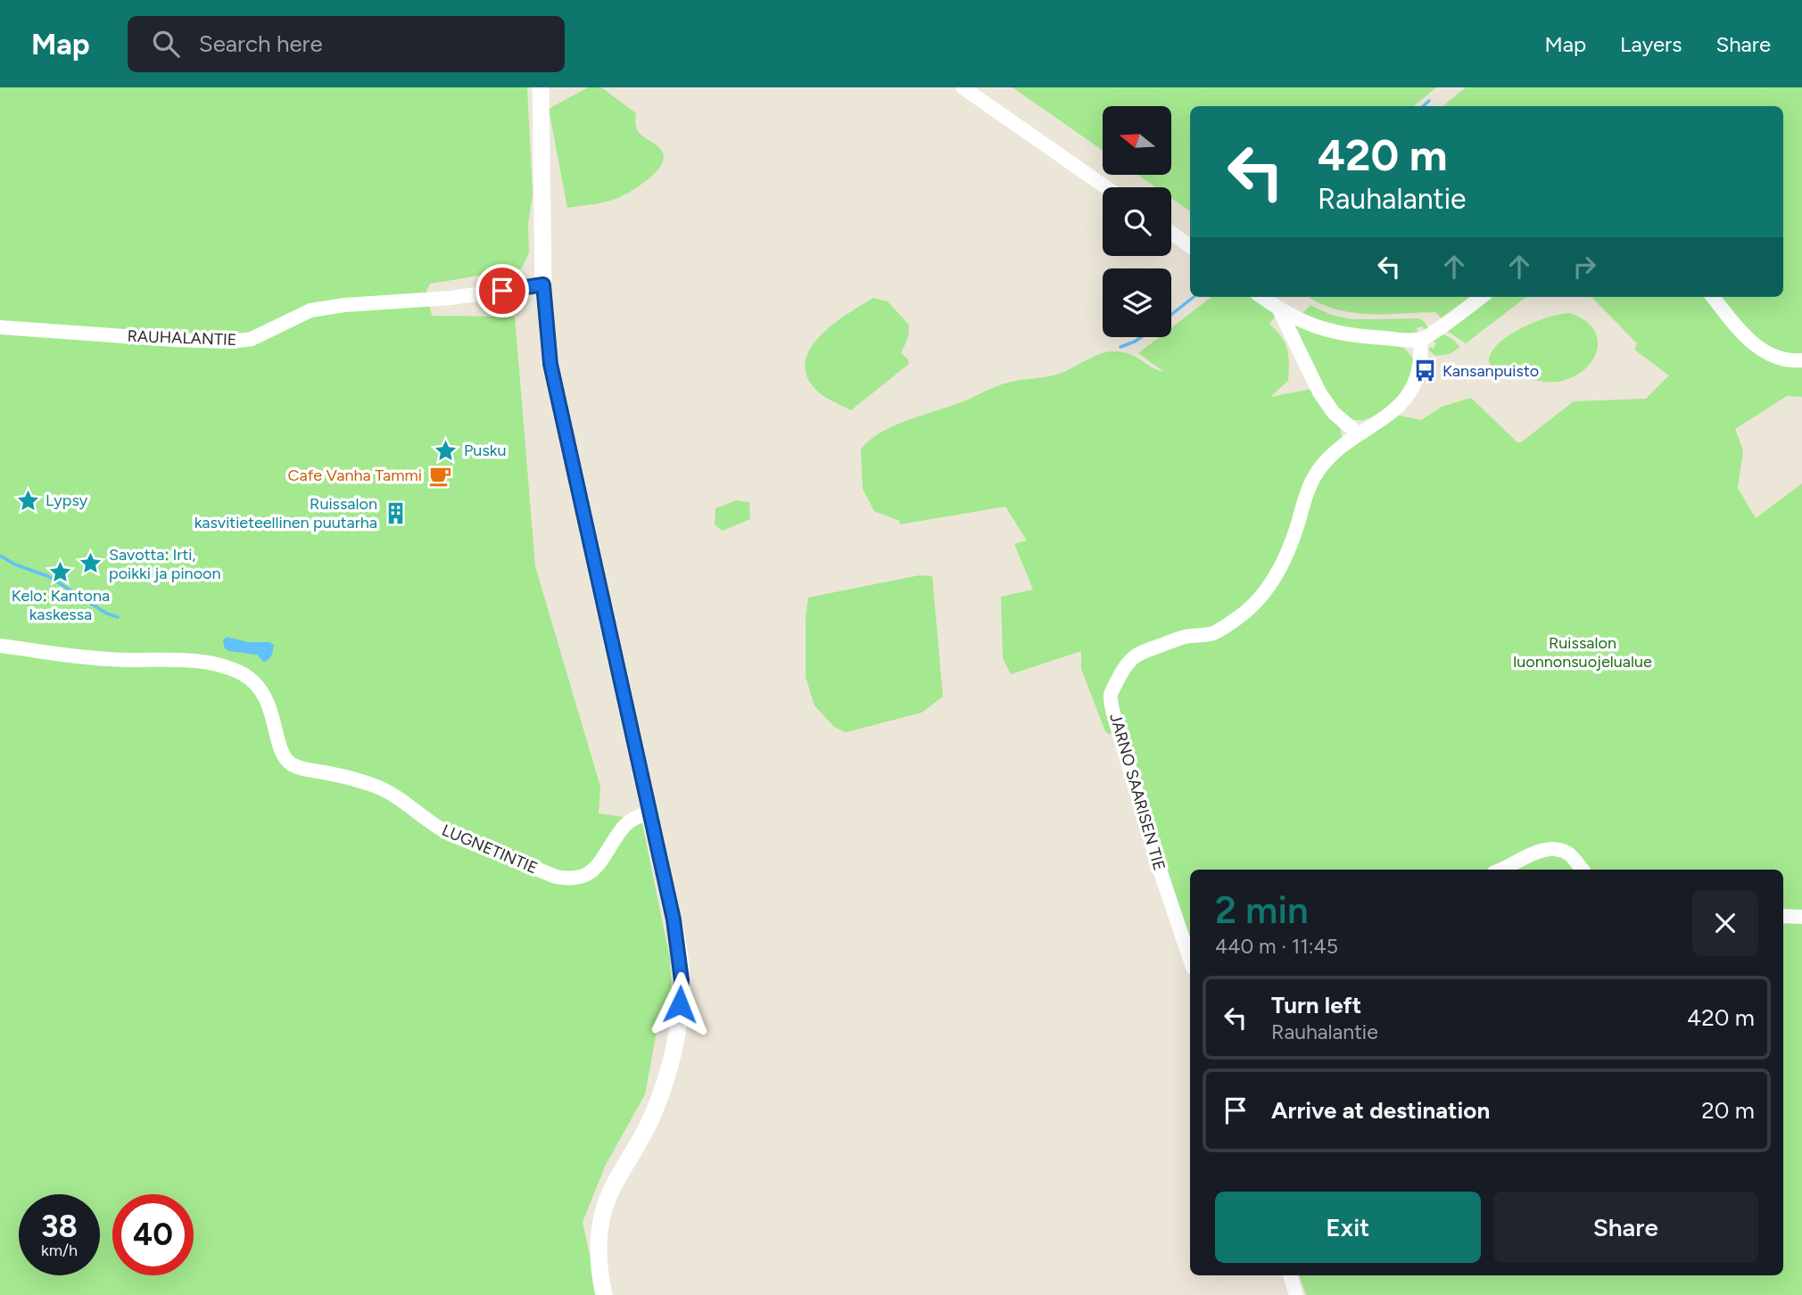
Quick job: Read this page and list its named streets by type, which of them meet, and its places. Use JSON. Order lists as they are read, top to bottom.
{
  "streets": {
    "street": ["RAUHALANTIE", "JARNO SAARISEN TIE", "LUGNETINTIE"]
  },
  "parks": ["Ruissalon luonnonsuojelualue"],
  "places": {
    "bus stop": ["Kansanpuisto"],
    "place": [
      "Pusku",
      "Lypsy",
      "Savotta: Irti, poikki ja pinoon",
      "Kelo: Kantona kaskessa"
    ],
    "cafe": ["Cafe Vanha Tammi"],
    "building": ["Ruissalon kasvitieteellinen puutarha"]
  },
  "north": "left",
  "page": {
    "header": "Map",
    "search": "Search here",
    "nav": ["Map", "Layers", "Share"],
    "turn": ["420 m", "Rauhalantie"],
    "heading": ["2 min", "440 m · 11:45"],
    "list": [
      {
        "name": "Turn left",
        "note": "Rauhalantie",
        "value": "420 m"
      },
      {
        "name": "Arrive at destination",
        "value": "20 m"
      }
    ],
    "buttons": ["Exit", "Share"],
    "speed": "38 km/h",
    "limit": "40"
  }
}
